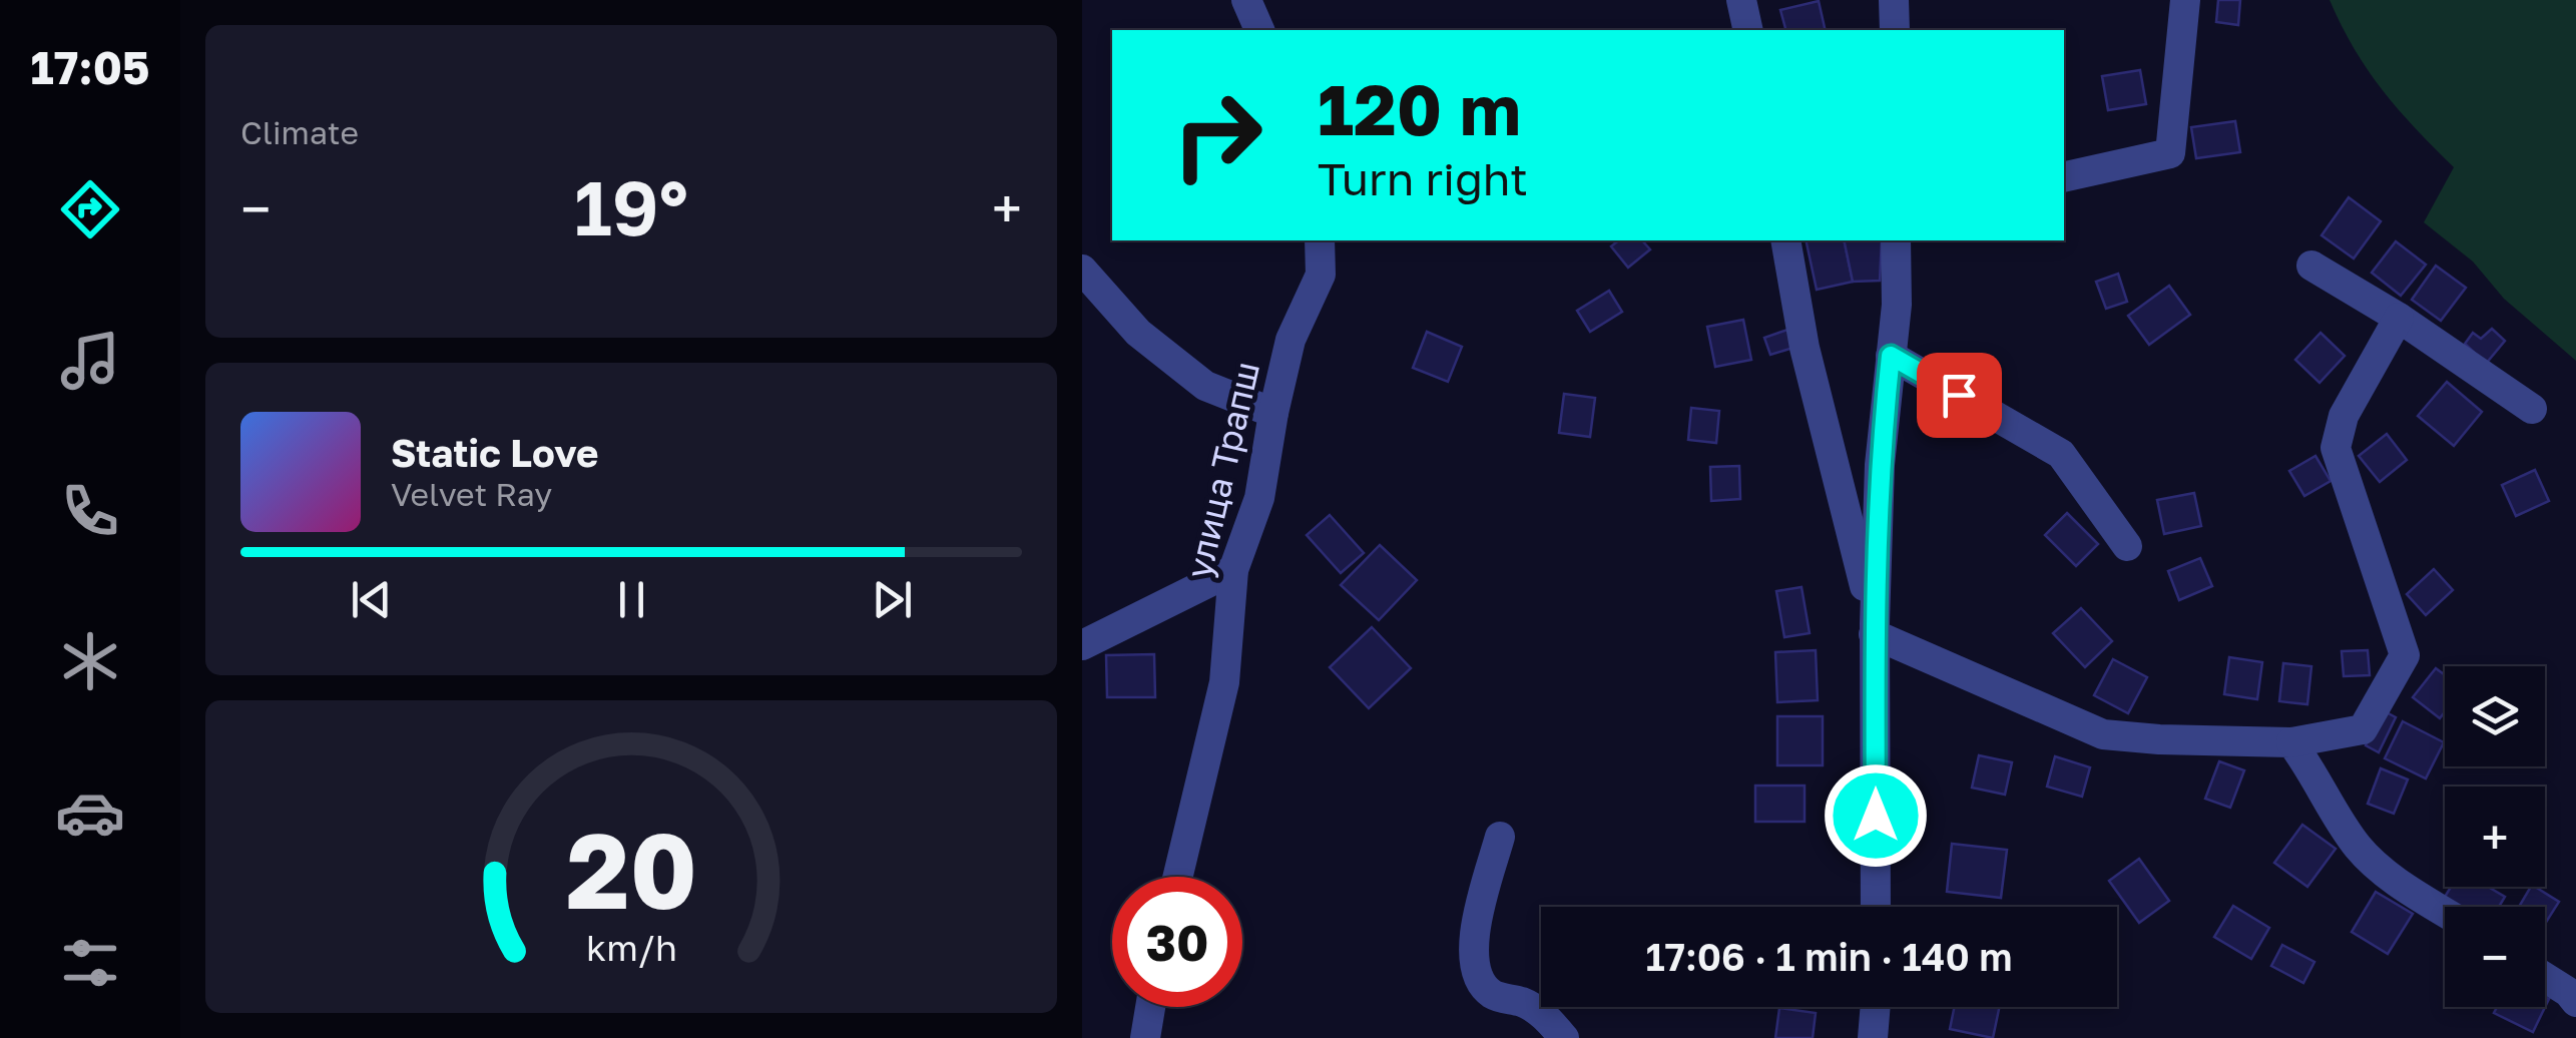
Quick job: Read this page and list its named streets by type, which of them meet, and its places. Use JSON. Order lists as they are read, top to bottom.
{
  "streets": {
    "street": ["улица Трапш"]
  },
  "page": {
    "tabs": "17:05",
    "tile": "Climate",
    "turn": ["120 m", "Turn right"],
    "heat": ["−", "19°", "+"],
    "song": ["Static Love", "Velvet Ray"],
    "map_buttons": ["+", "−"],
    "limit": "30",
    "trip": "17:06 · 1 min · 140 m",
    "gauge": ["20", "km/h"]
  }
}
